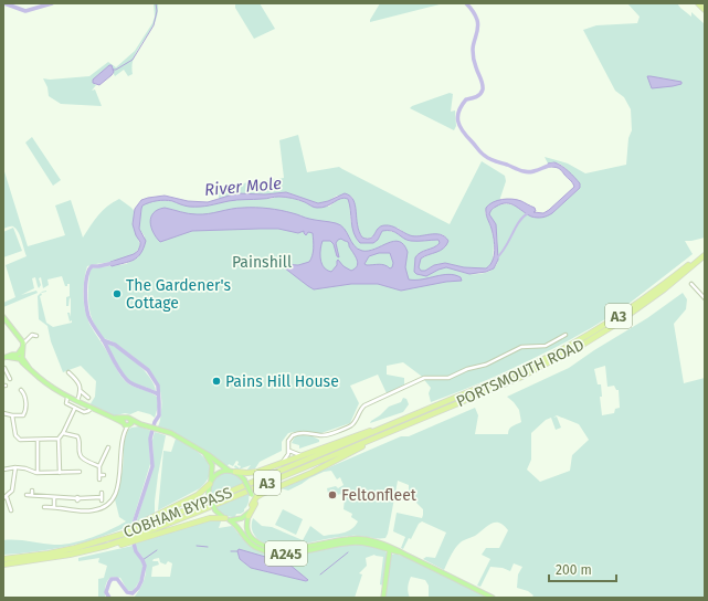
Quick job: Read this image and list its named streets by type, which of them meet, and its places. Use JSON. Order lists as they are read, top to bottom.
{
  "streets": {
    "highway": ["A3", "PORTSMOUTH ROAD", "COBHAM BYPASS"],
    "main road": ["A245"]
  },
  "crossings": [
    ["PORTSMOUTH ROAD", "COBHAM BYPASS"]
  ],
  "water": ["River Mole"],
  "parks": ["Painshill"],
  "places": ["The Gardener's Cottage", "Pains Hill House", "Feltonfleet"],
  "scale_bar": "200 m"
}
